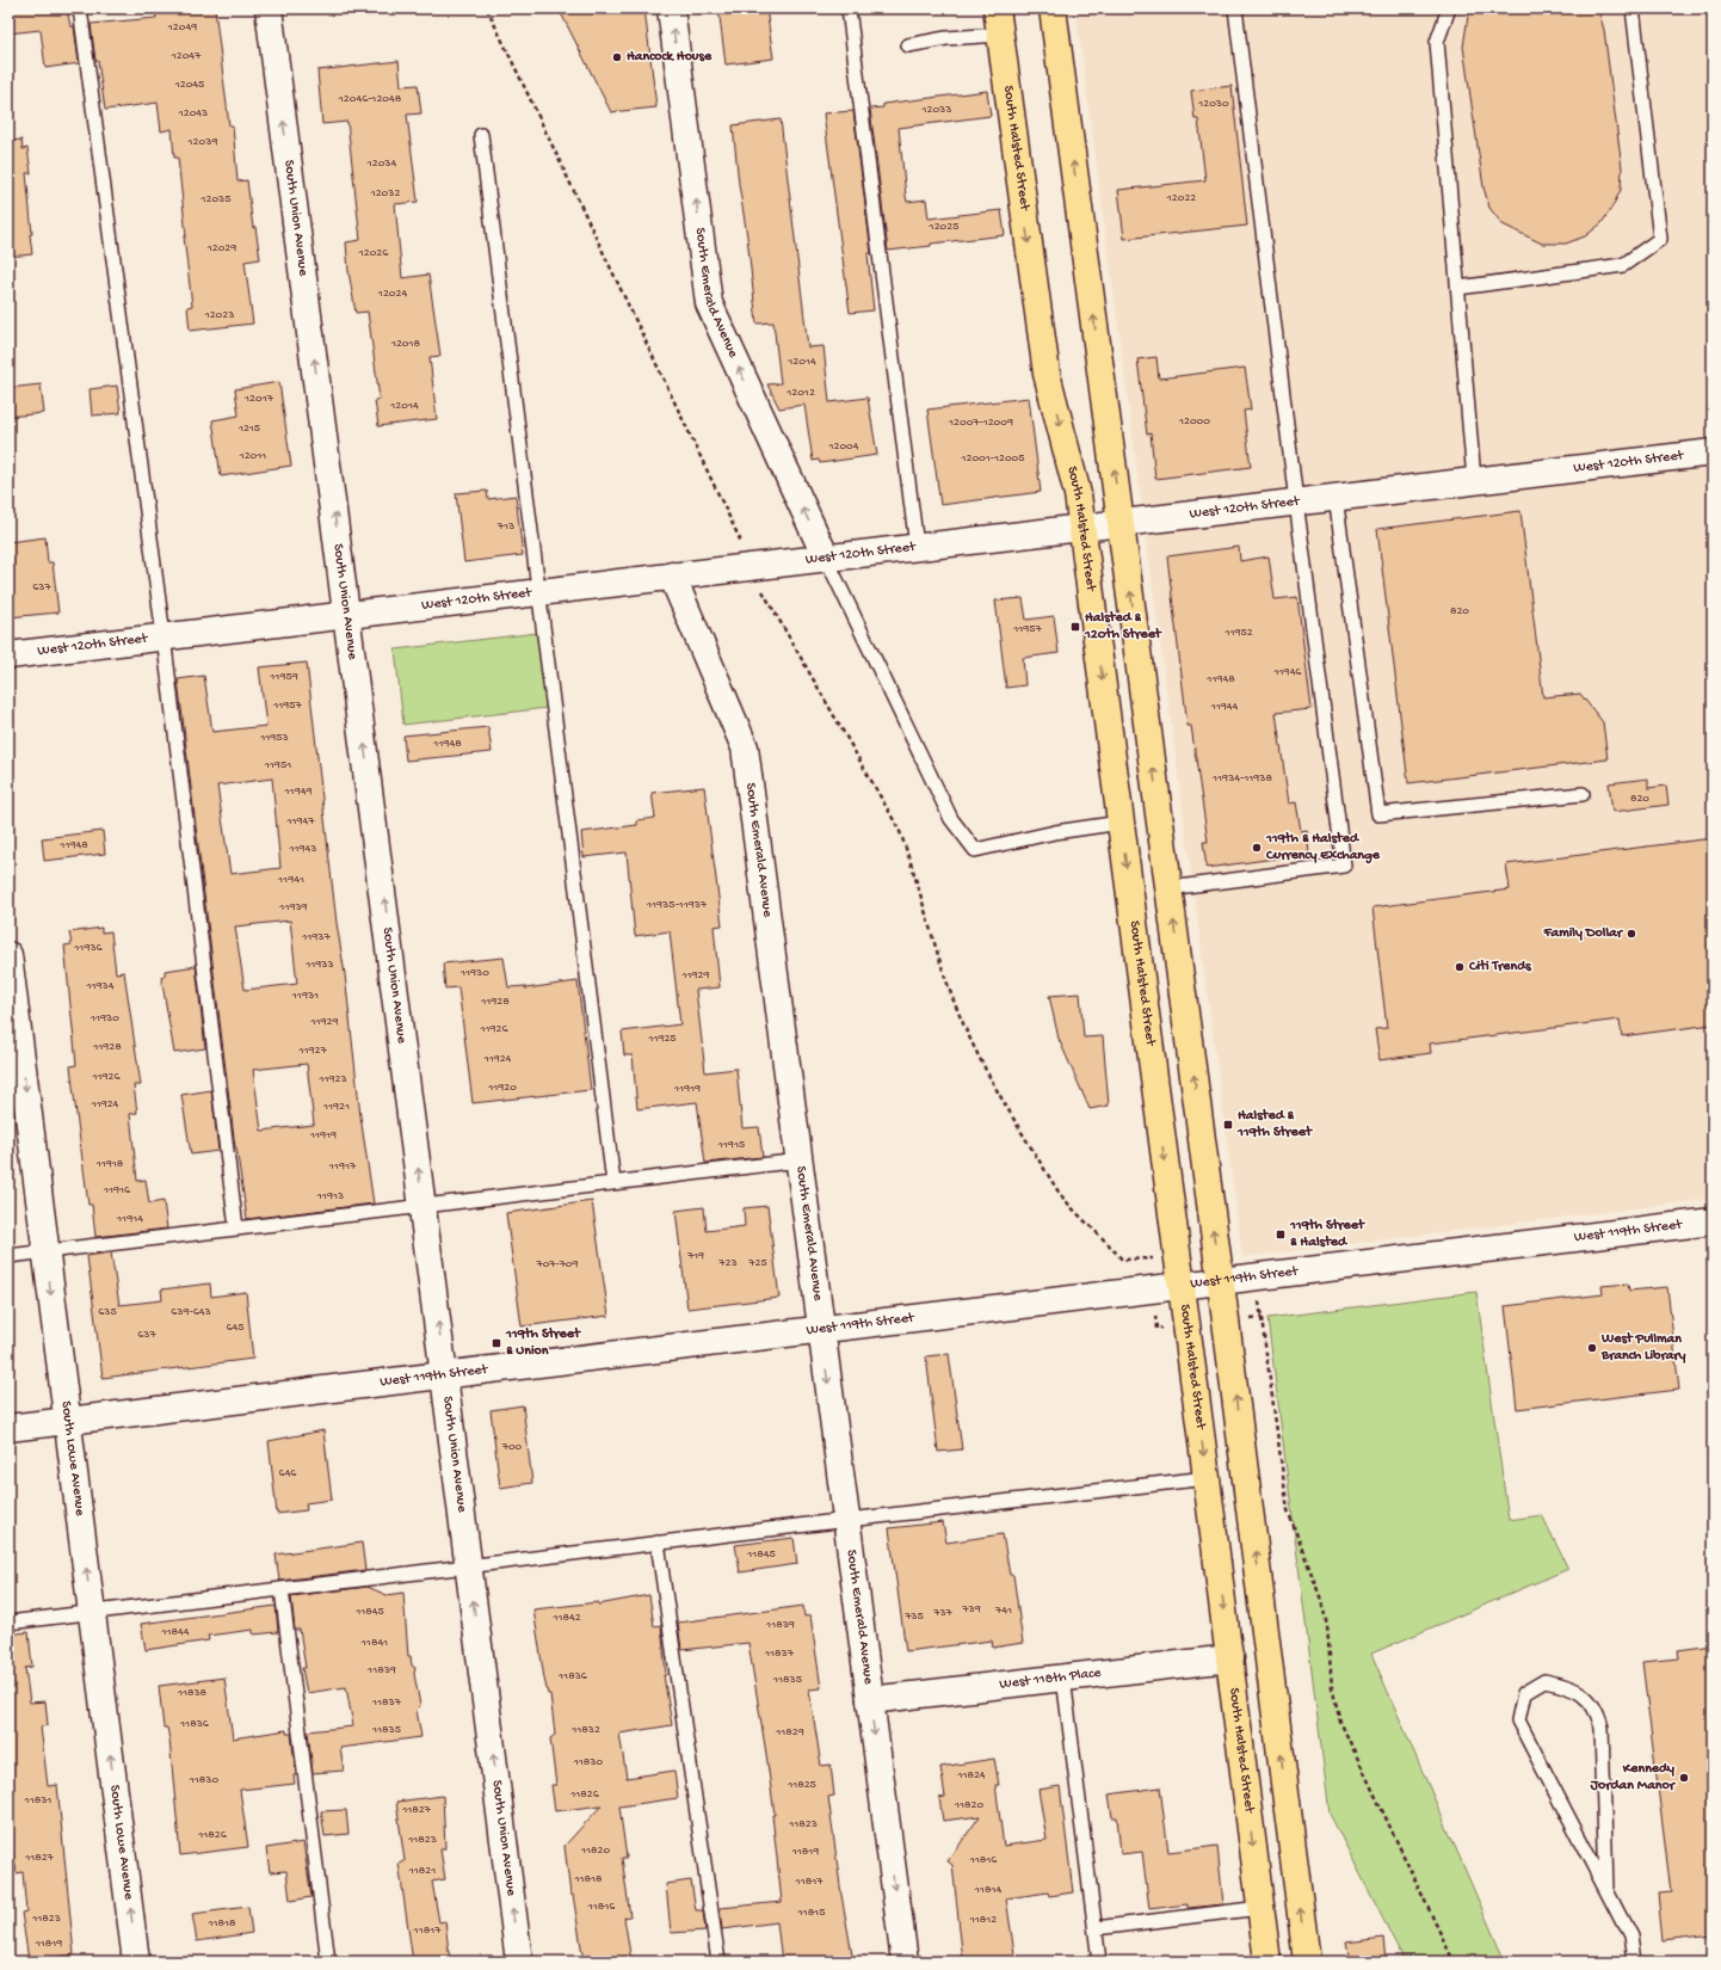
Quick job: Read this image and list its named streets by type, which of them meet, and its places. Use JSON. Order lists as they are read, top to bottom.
{
  "streets": {
    "main road": ["South Halsted Street"],
    "street": [
      "South Union Avenue",
      "South Emerald Avenue",
      "West 120th Street",
      "West 119th Street",
      "South Lowe Avenue",
      "West 118th Place"
    ]
  },
  "crossings": [
    ["South Halsted Street", "West 120th Street"],
    ["South Halsted Street", "West 119th Street"],
    ["South Halsted Street", "West 118th Place"],
    ["South Union Avenue", "West 120th Street"],
    ["South Union Avenue", "West 119th Street"],
    ["South Emerald Avenue", "West 120th Street"],
    ["South Emerald Avenue", "West 119th Street"],
    ["South Emerald Avenue", "West 118th Place"],
    ["West 119th Street", "South Lowe Avenue"]
  ],
  "one_way": ["South Union Avenue"],
  "places": {
    "other": [
      "Hancock House",
      "119th & Halsted Currency Exchange",
      "Family Dollar",
      "Citi Trends",
      "West Pullman Branch Library",
      "Kennedy Jordan Manor"
    ],
    "transit": [
      "Halsted & 120th Street",
      "Halsted & 119th Street",
      "119th Street & Halsted",
      "119th Street & Union"
    ]
  },
  "house_numbers": [
    "12049",
    "12047",
    "12045",
    "12046-12048",
    "12030",
    "12033",
    "12043",
    "12039",
    "12034",
    "12032",
    "12022",
    "12035",
    "12025",
    "12029",
    "12026",
    "12024",
    "12023",
    "12018",
    "12014",
    "12012",
    "12017",
    "12014",
    "12000",
    "12007-12009",
    "1215",
    "12004",
    "12011",
    "12001-12005",
    "713",
    "637",
    "820",
    "11957",
    "11952",
    "11946",
    "11959",
    "11948",
    "11957",
    "11944",
    "11953",
    "11948",
    "11951",
    "11934-11938",
    "11949",
    "820",
    "11947",
    "11948",
    "11943",
    "11941",
    "11935-11937",
    "11939",
    "11937",
    "11936",
    "11933",
    "11930",
    "11929",
    "11934",
    "11931",
    "11928",
    "11930",
    "11929",
    "11926",
    "11925",
    "11928",
    "11927",
    "11924",
    "11926",
    "11923",
    "11920",
    "11919",
    "11924",
    "11921",
    "11919",
    "11915",
    "11918",
    "11917",
    "11916",
    "11913",
    "11914",
    "719",
    "723",
    "725",
    "707-709",
    "635",
    "639-643",
    "645",
    "637",
    "700",
    "646",
    "11845",
    "739",
    "741",
    "11845",
    "737",
    "735",
    "11842",
    "11839",
    "11844",
    "11841",
    "11837",
    "11839",
    "11836",
    "11835",
    "11838",
    "11837",
    "11836",
    "11835",
    "11832",
    "11829",
    "11830",
    "11824",
    "11830",
    "11825",
    "11826",
    "11831",
    "11820",
    "11827",
    "11823",
    "11826",
    "11823",
    "11820",
    "11819",
    "11827",
    "11816",
    "11821",
    "11818",
    "11817",
    "11814",
    "11816",
    "11815",
    "11823",
    "11812",
    "11818",
    "11817",
    "11819"
  ]
}
